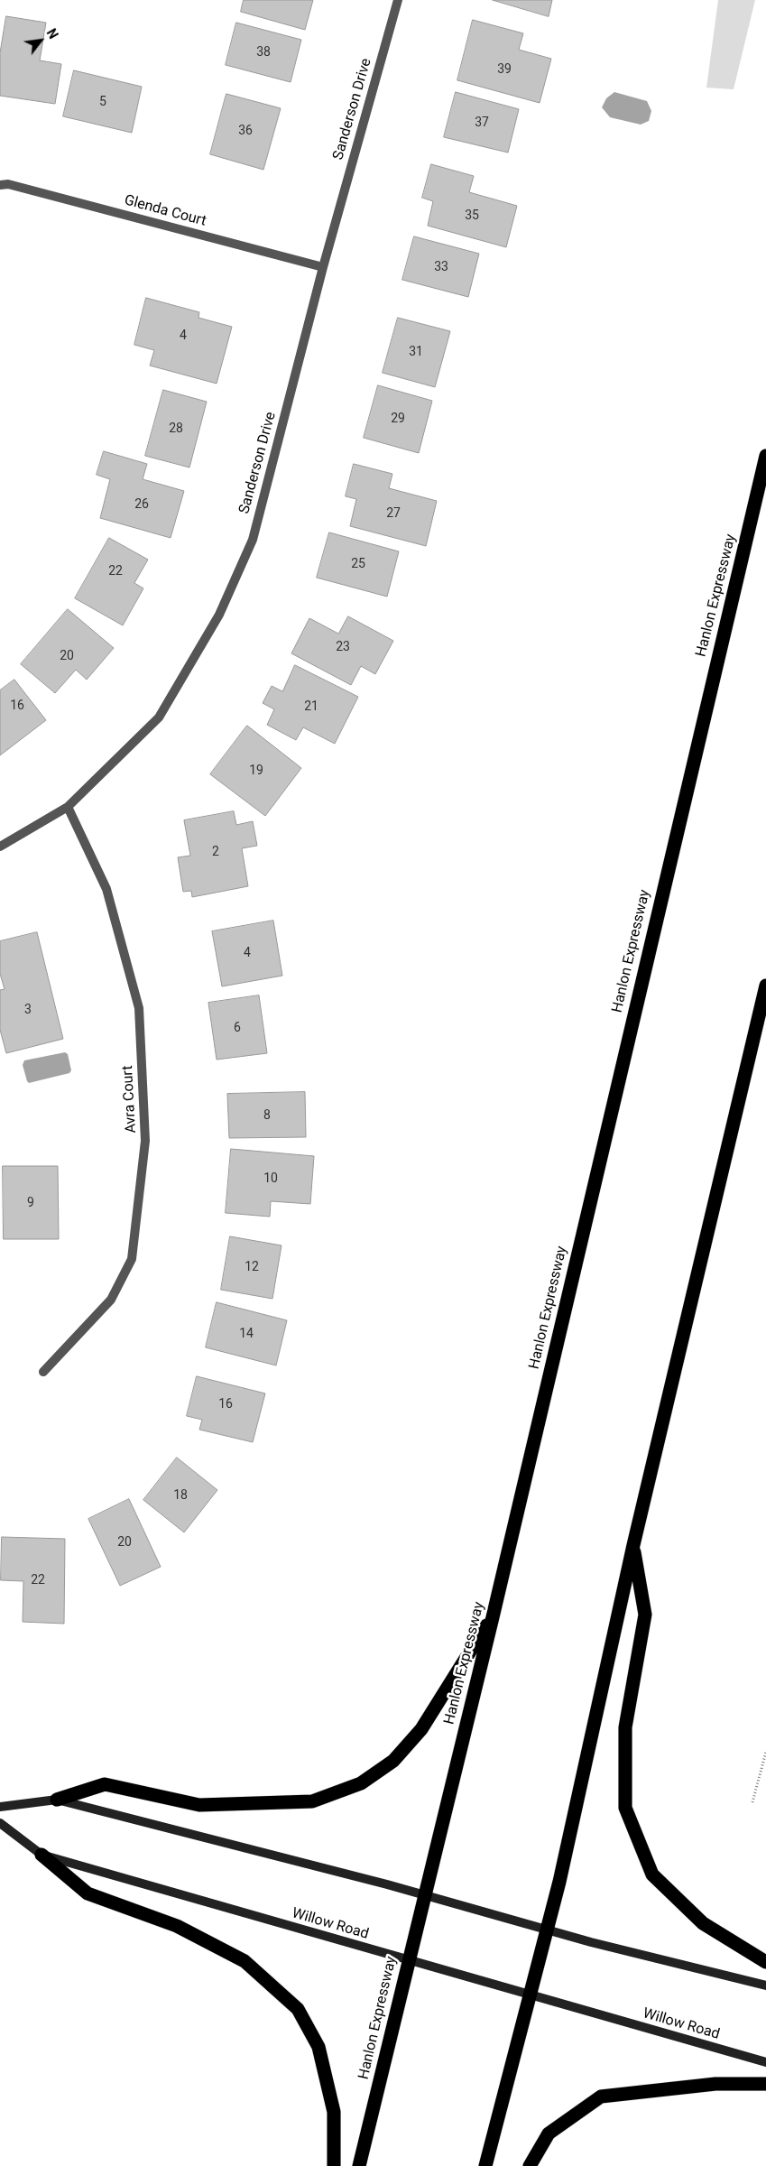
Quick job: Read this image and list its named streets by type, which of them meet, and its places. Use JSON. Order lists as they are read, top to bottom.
{
  "streets": {
    "highway": ["Hanlon Expressway"],
    "main road": ["Willow Road"],
    "street": ["Sanderson Drive", "Glenda Court", "Avra Court"]
  },
  "crossings": [
    ["Sanderson Drive", "Glenda Court"],
    ["Sanderson Drive", "Avra Court"],
    ["Hanlon Expressway", "Willow Road"]
  ],
  "house_numbers": [
    "38",
    "39",
    "5",
    "37",
    "36",
    "35",
    "33",
    "4",
    "31",
    "29",
    "28",
    "26",
    "27",
    "25",
    "22",
    "23",
    "20",
    "16",
    "21",
    "19",
    "2",
    "4",
    "3",
    "6",
    "8",
    "10",
    "9",
    "12",
    "14",
    "16",
    "18",
    "20",
    "22"
  ],
  "north": "top right"
}
